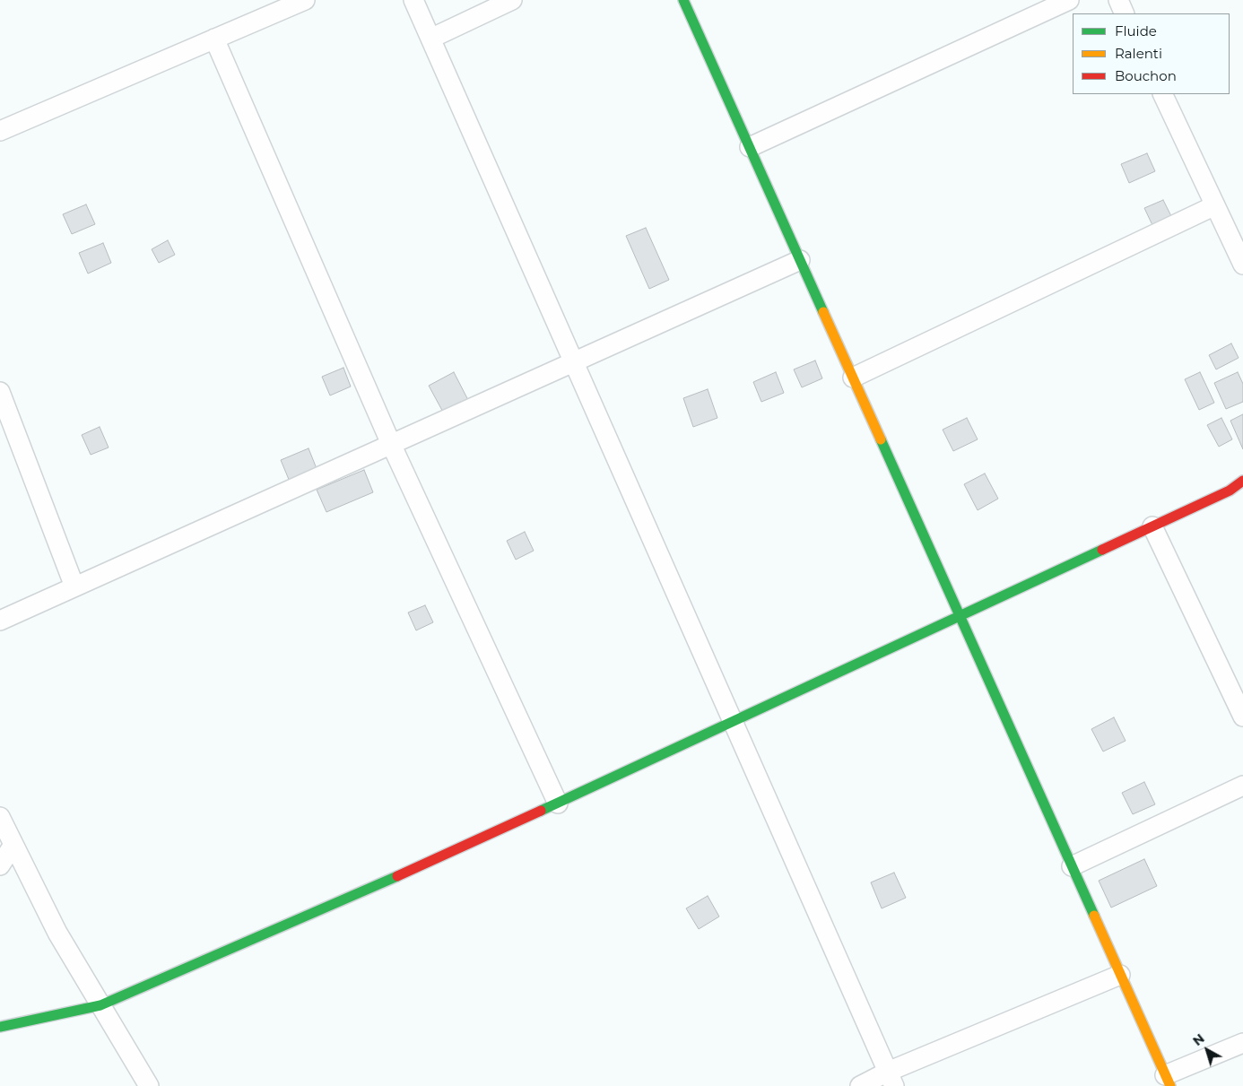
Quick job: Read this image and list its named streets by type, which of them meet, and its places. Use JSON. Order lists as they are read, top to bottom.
{
  "legend": ["Fluide", "Ralenti", "Bouchon"],
  "north": "top left"
}
